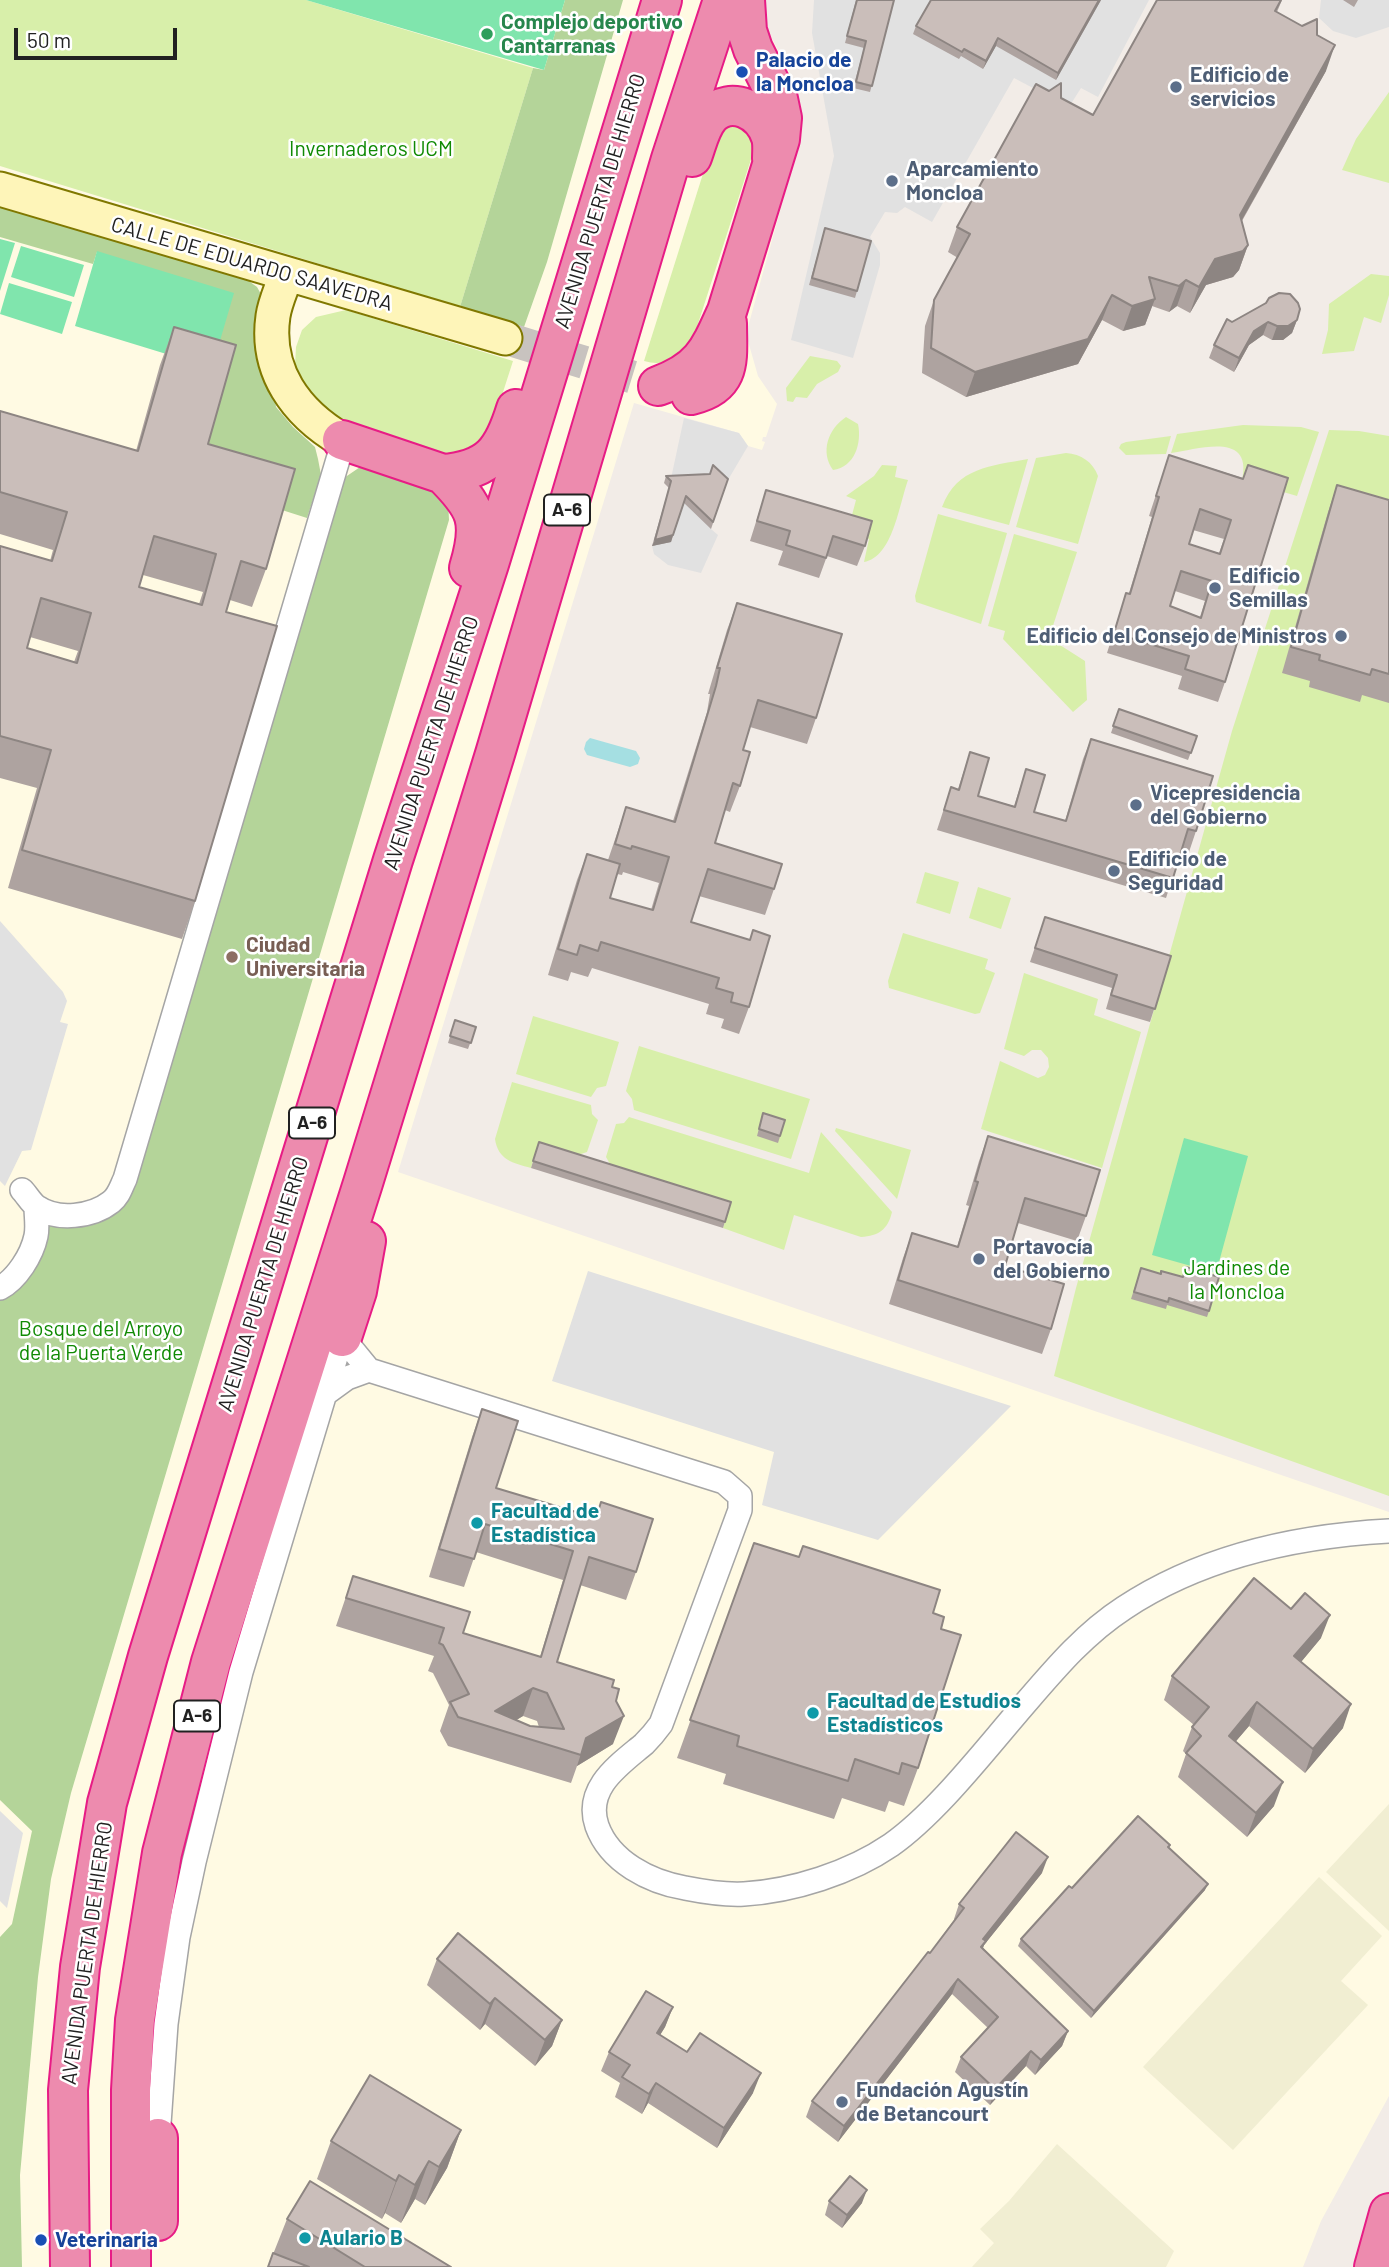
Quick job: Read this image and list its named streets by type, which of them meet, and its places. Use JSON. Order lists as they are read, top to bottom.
{
  "streets": {
    "highway": ["AVENIDA PUERTA DE HIERRO", "A-6"],
    "street": ["CALLE DE EDUARDO SAAVEDRA"]
  },
  "parks": ["Invernaderos UCM", "Jardines de la Moncloa", "Bosque del Arroyo de la Puerta Verde"],
  "places": [
    "Complejo deportivo Cantarranas",
    "Palacio de la Moncloa",
    "Edificio de servicios",
    "Aparcamiento Moncloa",
    "Edificio Semillas",
    "Edificio del Consejo de Ministros",
    "Vicepresidencia del Gobierno",
    "Edificio de Seguridad",
    "Ciudad Universitaria",
    "Portavocía del Gobierno",
    "Facultad de Estadística",
    "Facultad de Estudios Estadísticos",
    "Fundación Agustín de Betancourt",
    "Aulario B",
    "Veterinaria"
  ],
  "scale_bar": "50 m"
}
